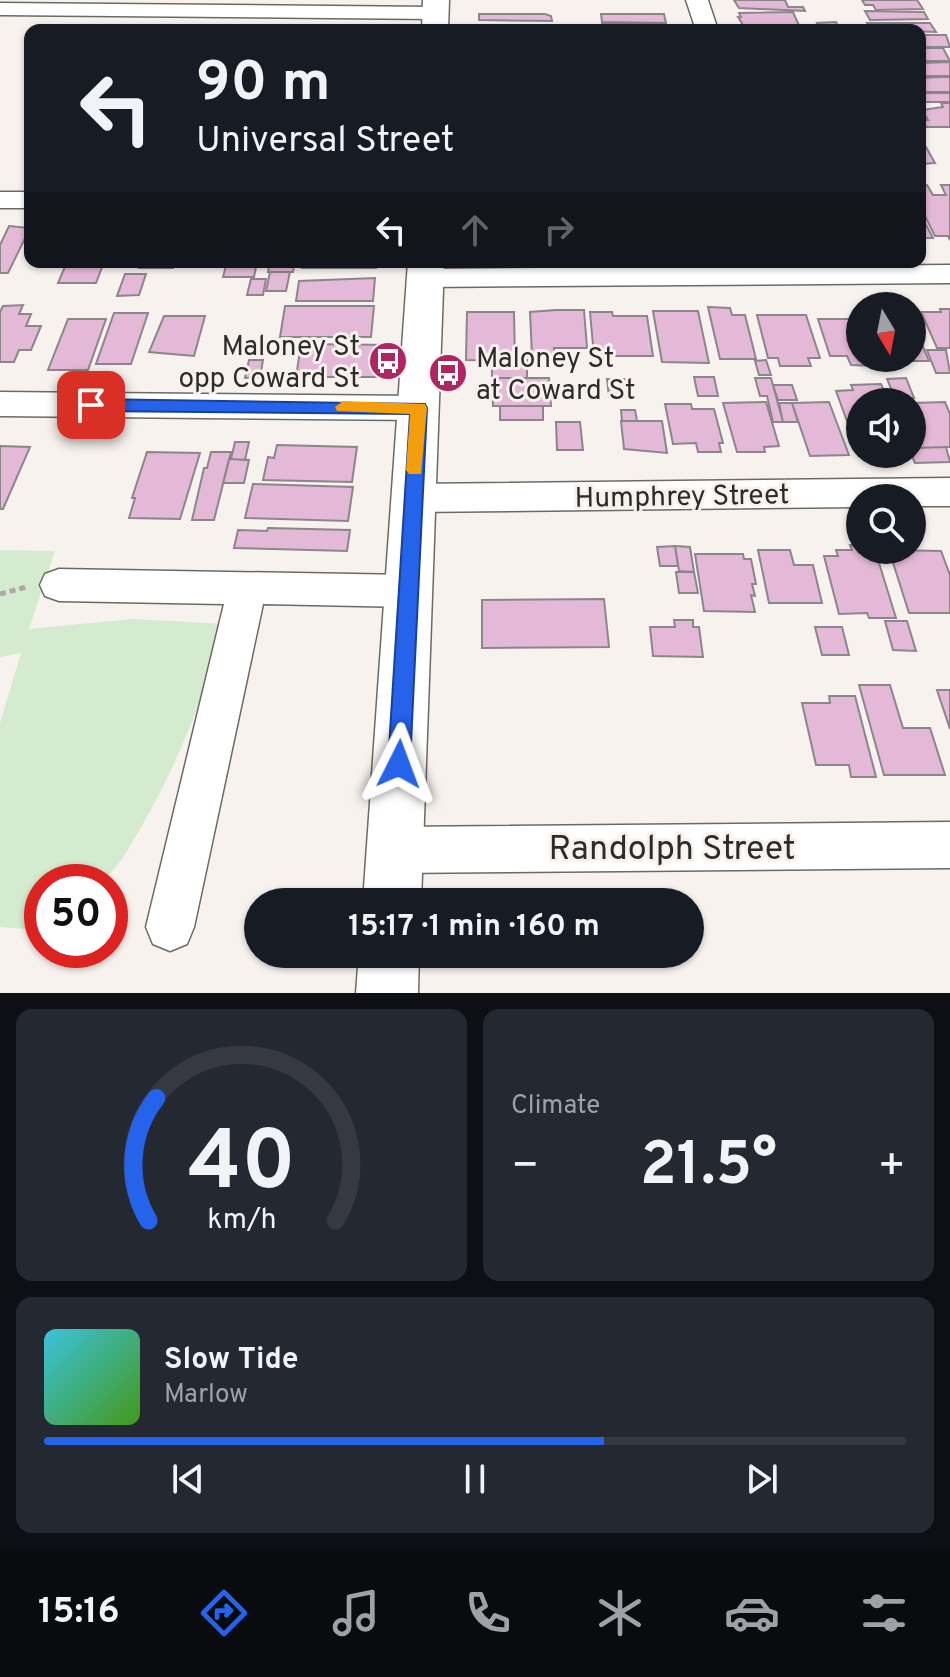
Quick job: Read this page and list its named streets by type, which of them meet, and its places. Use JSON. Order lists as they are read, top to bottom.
{
  "streets": {
    "street": ["Humphrey Street", "Randolph Street"]
  },
  "places": {
    "bus stop": ["Maloney St opp Coward St", "Maloney St at Coward St"]
  },
  "north": "bottom",
  "page": {
    "turn": ["90 m", "Universal Street"],
    "limit": "50",
    "trip": "15:17 · 1 min · 160 m",
    "tile": "Climate",
    "heat": ["−", "21.5°", "+"],
    "song": ["Slow Tide", "Marlow"],
    "tabs": "15:16",
    "gauge": ["40", "km/h"]
  }
}
